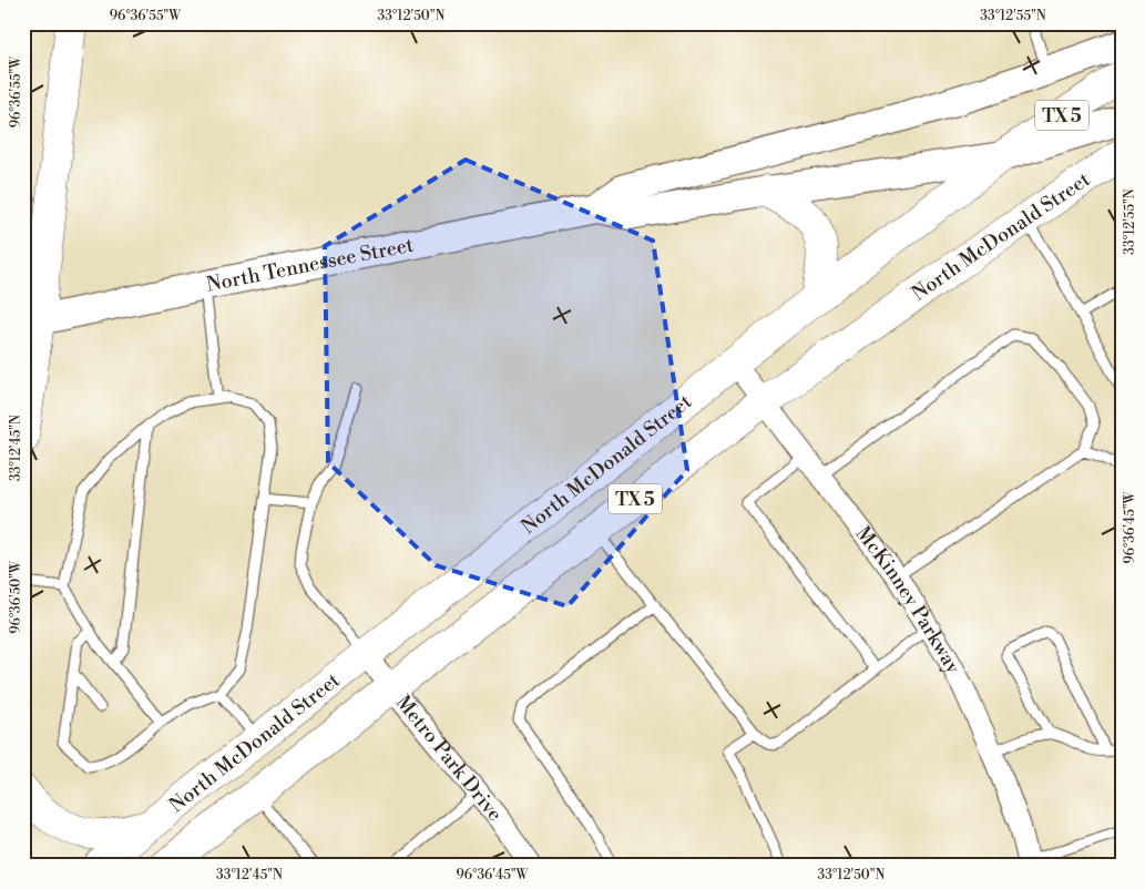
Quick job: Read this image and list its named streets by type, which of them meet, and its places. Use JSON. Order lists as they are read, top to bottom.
{
  "streets": {
    "main road": ["TX 5", "North McDonald Street"],
    "street": ["North Tennessee Street", "McKinney Parkway", "Metro Park Drive"]
  },
  "crossings": [
    ["North McDonald Street", "McKinney Parkway"],
    ["North McDonald Street", "Metro Park Drive"]
  ],
  "coordinates": [
    "96°36'55\"W",
    "33°12'50\"N",
    "33°12'55\"N",
    "33°12'45\"N",
    "96°36'45\"W",
    "96°36'50\"W"
  ]
}
